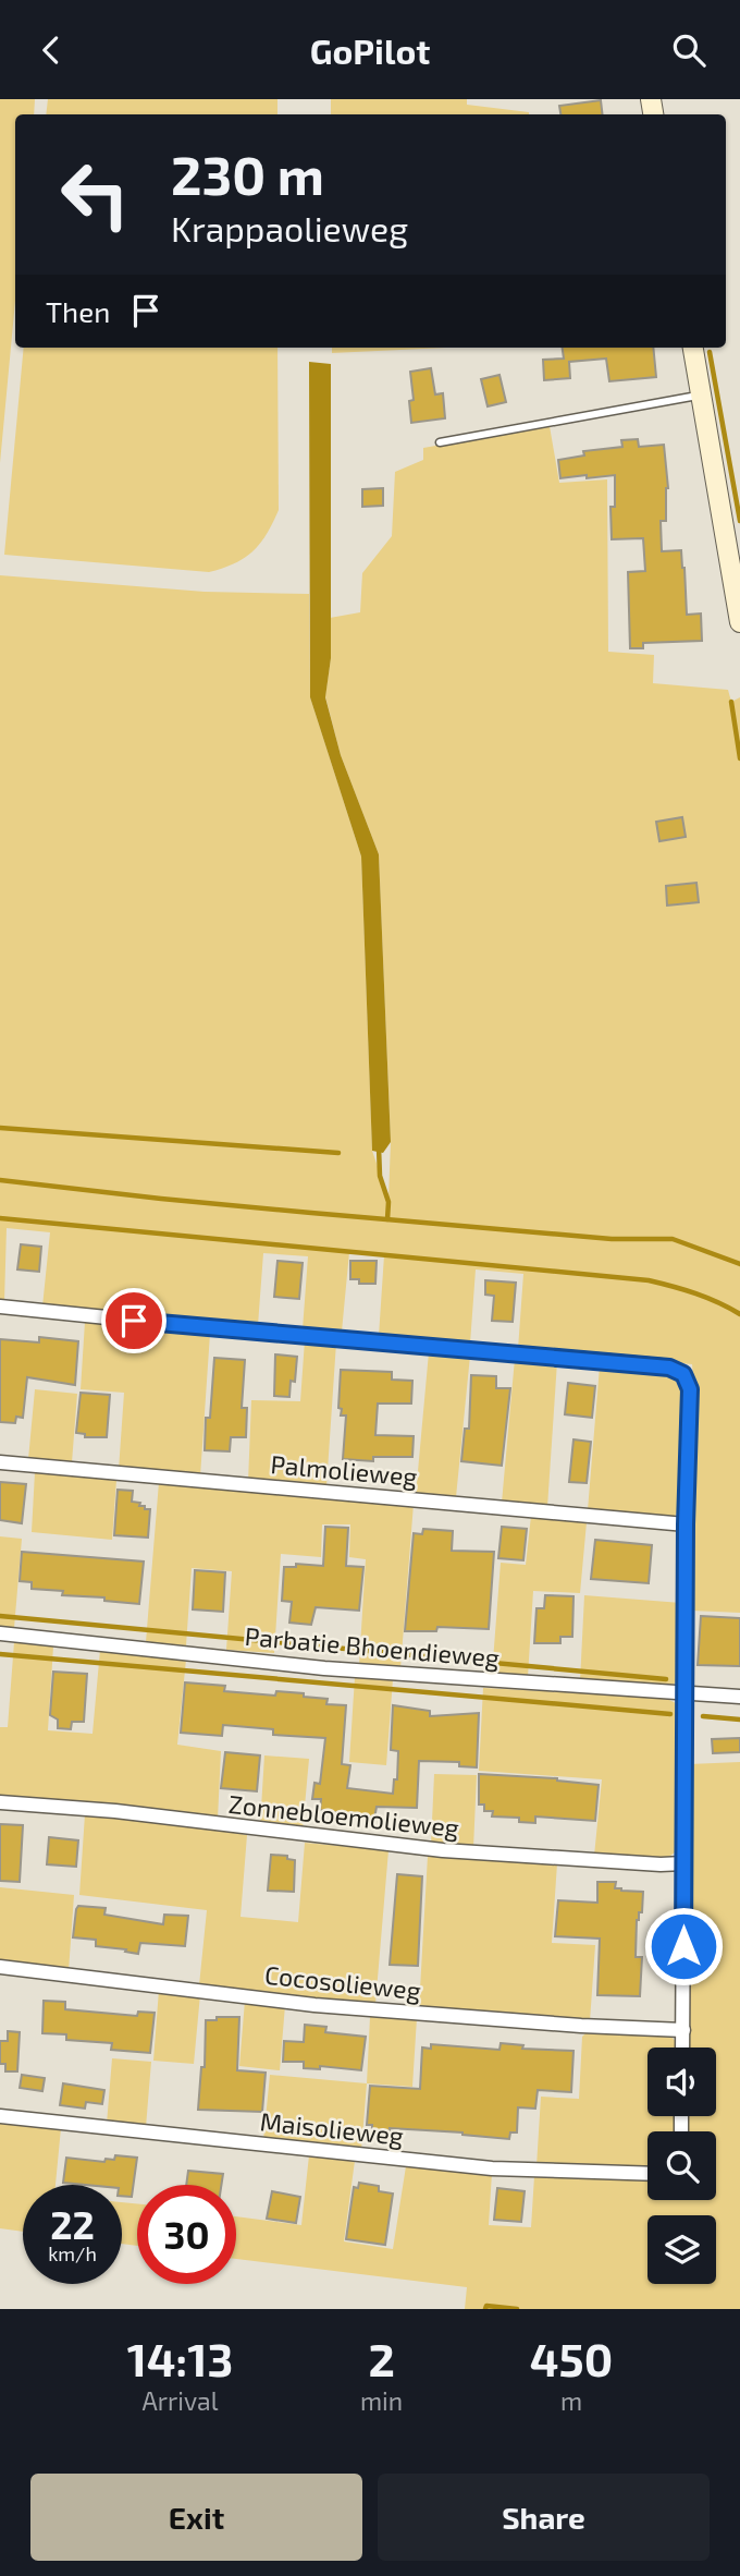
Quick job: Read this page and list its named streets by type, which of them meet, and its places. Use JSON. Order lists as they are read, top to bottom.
{
  "streets": {
    "street": [
      "Palmolieweg",
      "Parbatie Bhoendieweg",
      "Zonnebloemolieweg",
      "Cocosolieweg",
      "Maisolieweg"
    ]
  },
  "page": {
    "header": "GoPilot",
    "turn": ["230 m", "Krappaolieweg"],
    "then": "Then",
    "speed": "22 km/h",
    "limit": "30",
    "eta": [
      "14:13",
      "Arrival",
      "2",
      "min",
      "450",
      "m"
    ],
    "buttons": ["Exit", "Share"]
  }
}
